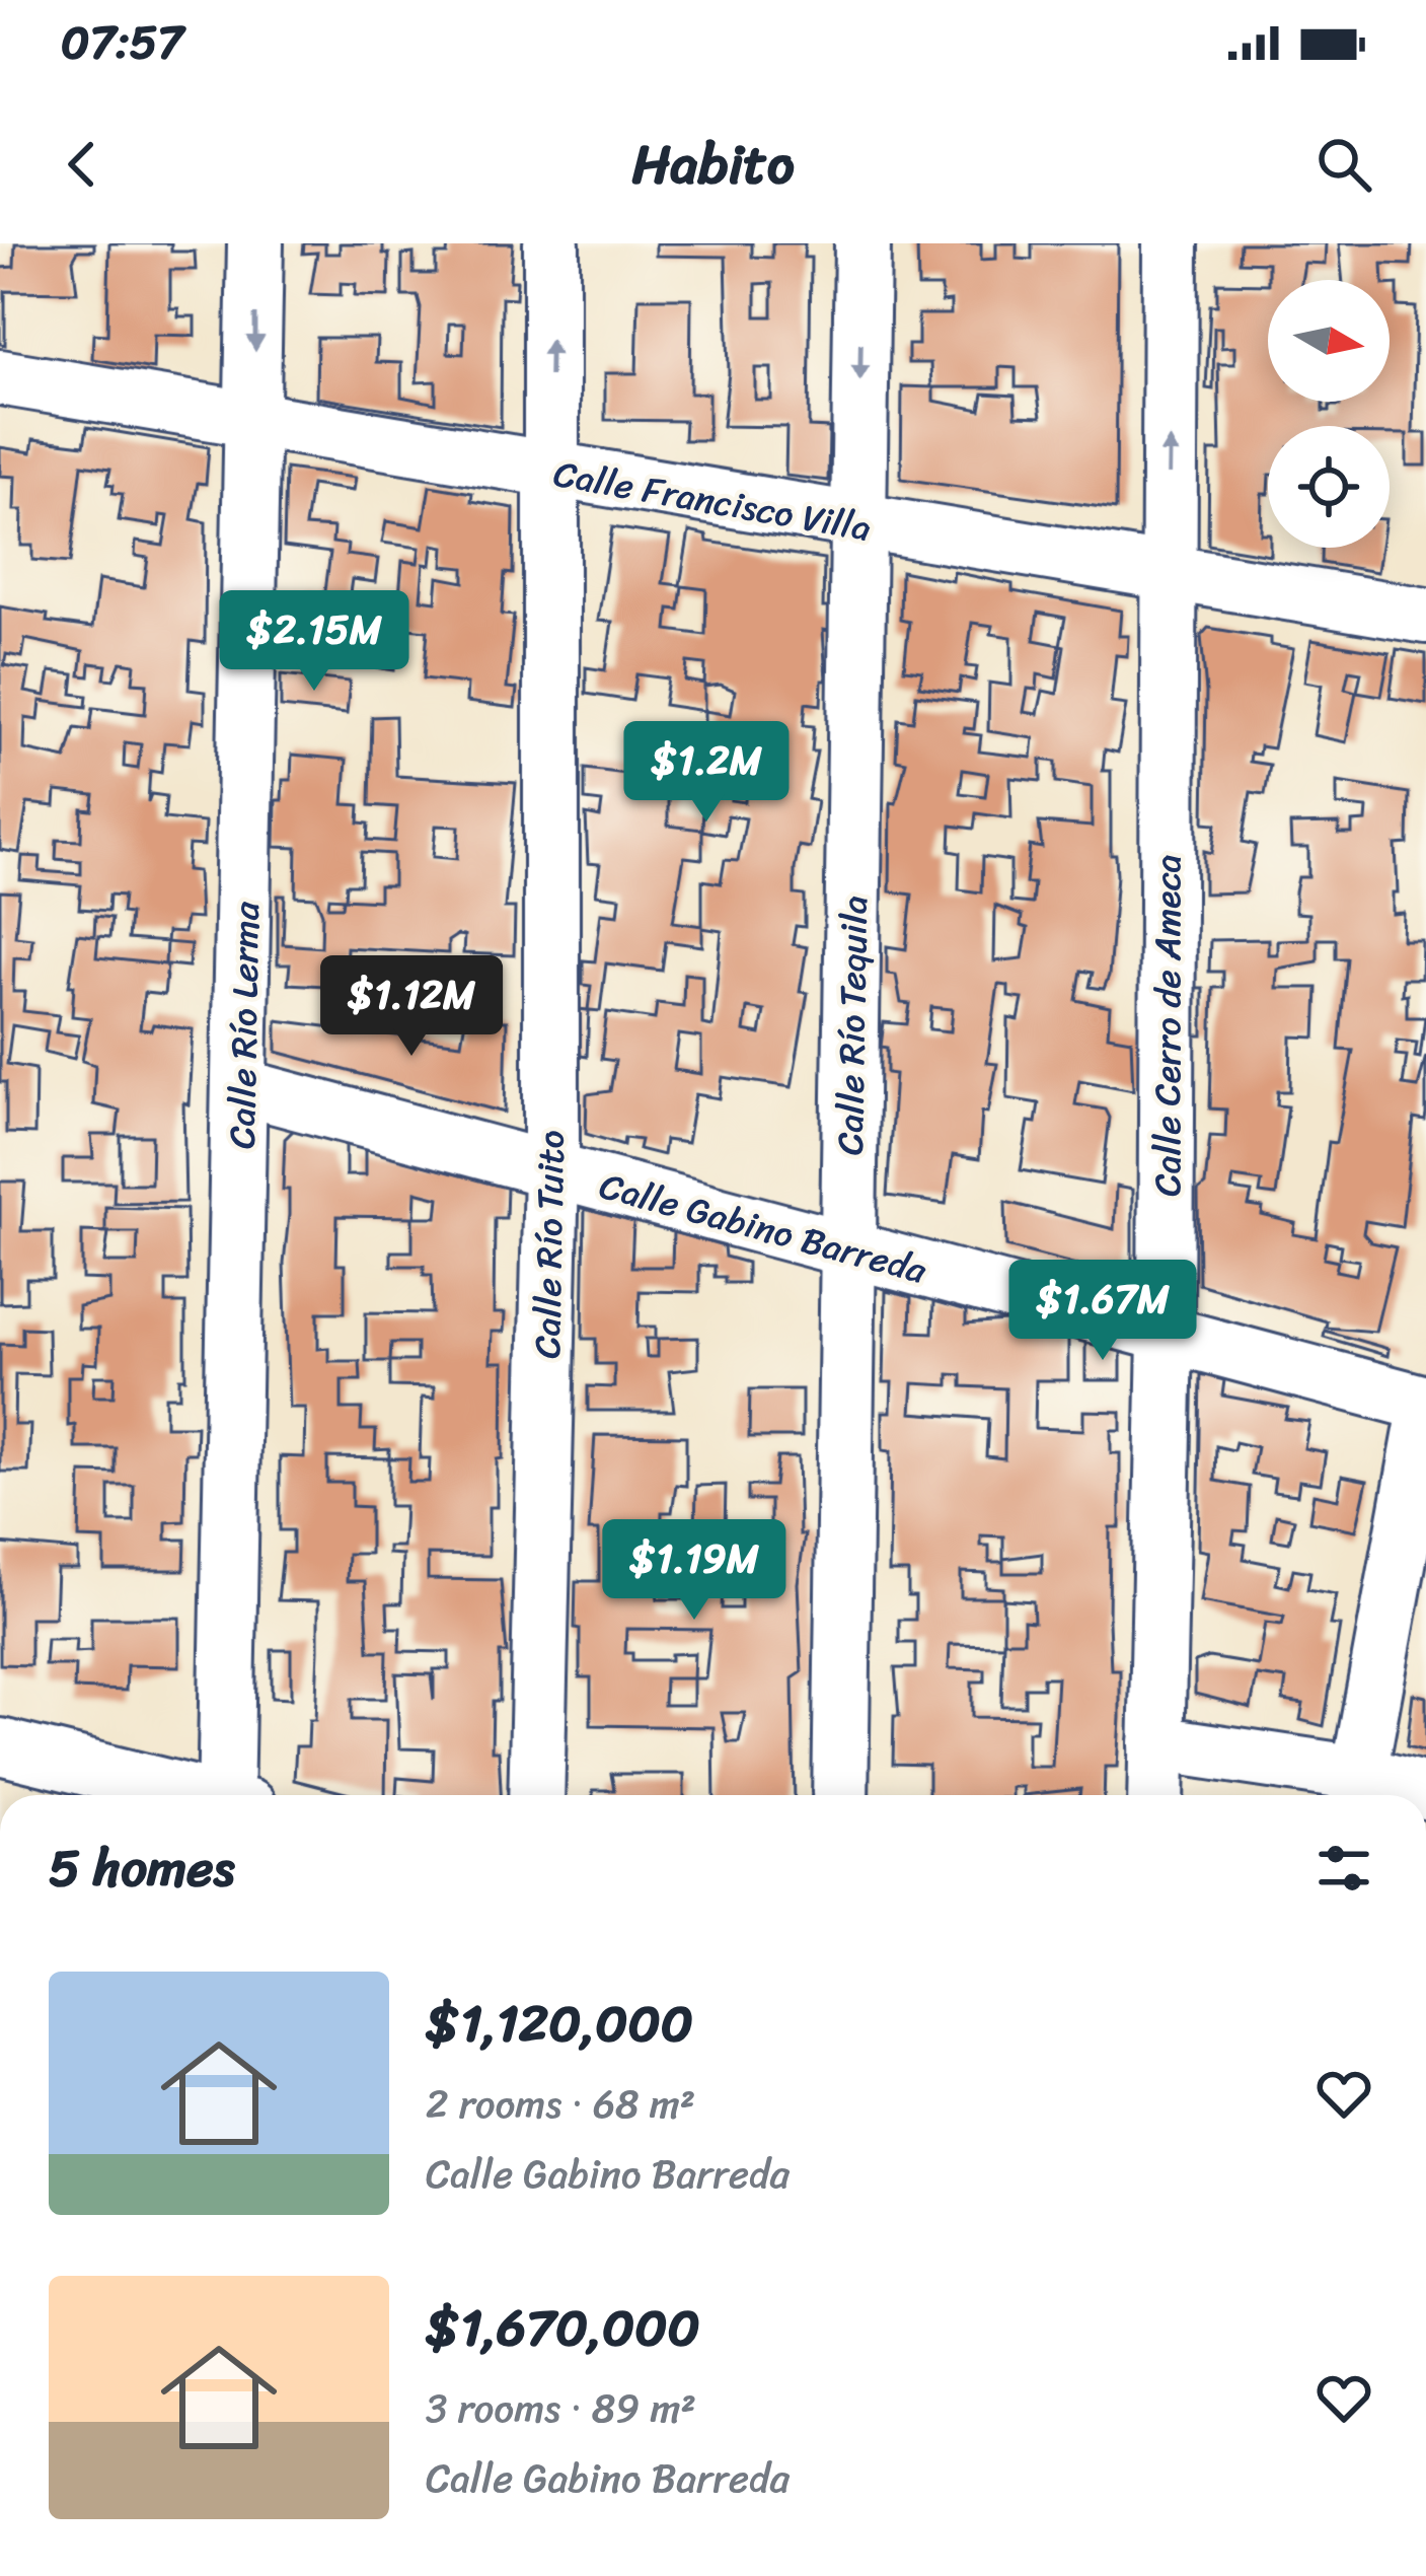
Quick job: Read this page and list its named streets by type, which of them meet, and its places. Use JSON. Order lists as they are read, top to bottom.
{
  "streets": {
    "street": [
      "Calle Francisco Villa",
      "Calle Río Lerma",
      "Calle Río Tequila",
      "Calle Cerro de Ameca",
      "Calle Gabino Barreda",
      "Calle Río Tuito"
    ]
  },
  "crossings": [
    ["Calle Francisco Villa", "Calle Río Lerma"],
    ["Calle Francisco Villa", "Calle Río Tequila"],
    ["Calle Francisco Villa", "Calle Cerro de Ameca"],
    ["Calle Francisco Villa", "Calle Río Tuito"],
    ["Calle Río Lerma", "Calle Gabino Barreda"],
    ["Calle Río Tequila", "Calle Gabino Barreda"],
    ["Calle Cerro de Ameca", "Calle Gabino Barreda"],
    ["Calle Gabino Barreda", "Calle Río Tuito"]
  ],
  "north": "right",
  "page": {
    "status": "07:57",
    "header": "Habito",
    "price": [
      "$2.15M",
      "$1.2M",
      "$1.12M",
      "$1.67M",
      "$1.19M"
    ],
    "heading": "5 homes",
    "list": [
      {
        "name": "$1,120,000",
        "note": "2 rooms · 68 m² · Calle Gabino Barreda"
      },
      {
        "name": "$1,670,000",
        "note": "3 rooms · 89 m² · Calle Gabino Barreda"
      }
    ]
  }
}
